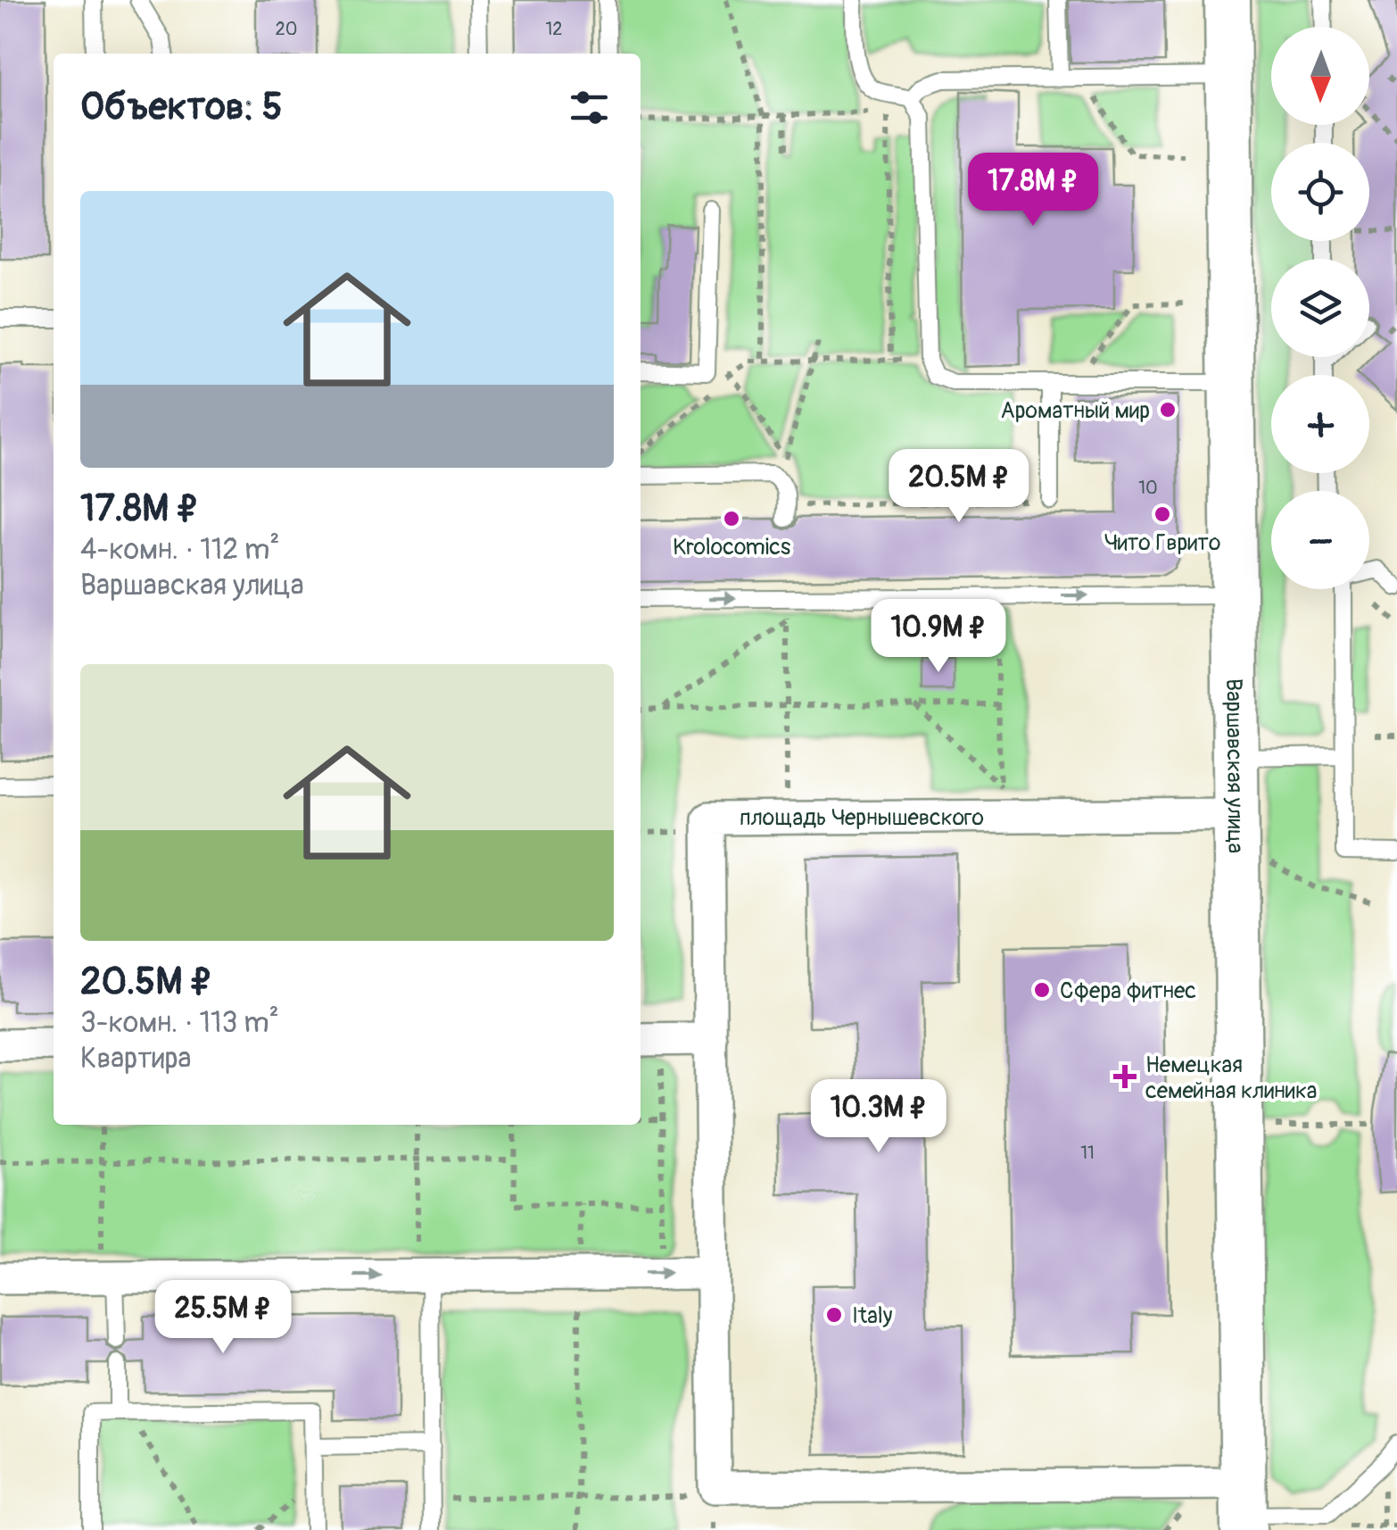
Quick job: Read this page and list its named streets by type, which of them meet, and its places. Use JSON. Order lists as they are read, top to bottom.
{
  "streets": {
    "street": ["Варшавская улица", "площадь Чернышевского"]
  },
  "crossings": [
    ["Варшавская улица", "площадь Чернышевского"]
  ],
  "places": {
    "other": [
      "Ароматный мир",
      "Чито Гврито",
      "Krolocomics",
      "Сфера фитнес",
      "Italy"
    ],
    "health": ["Немецкая семейная клиника"]
  },
  "house_numbers": [
    "20",
    "12",
    "10",
    "11"
  ],
  "north": "bottom",
  "page": {
    "map_buttons": ["+", "−"],
    "heading": "Объектов: 5",
    "price": [
      "17.8M ₽",
      "20.5M ₽",
      "10.9M ₽",
      "10.3M ₽",
      "25.5M ₽"
    ],
    "list": [
      {
        "name": "17.8M ₽",
        "note": "4-комн. · 112 m² · Варшавская улица"
      },
      {
        "name": "20.5M ₽",
        "note": "3-комн. · 113 m² · Квартира"
      }
    ]
  }
}
